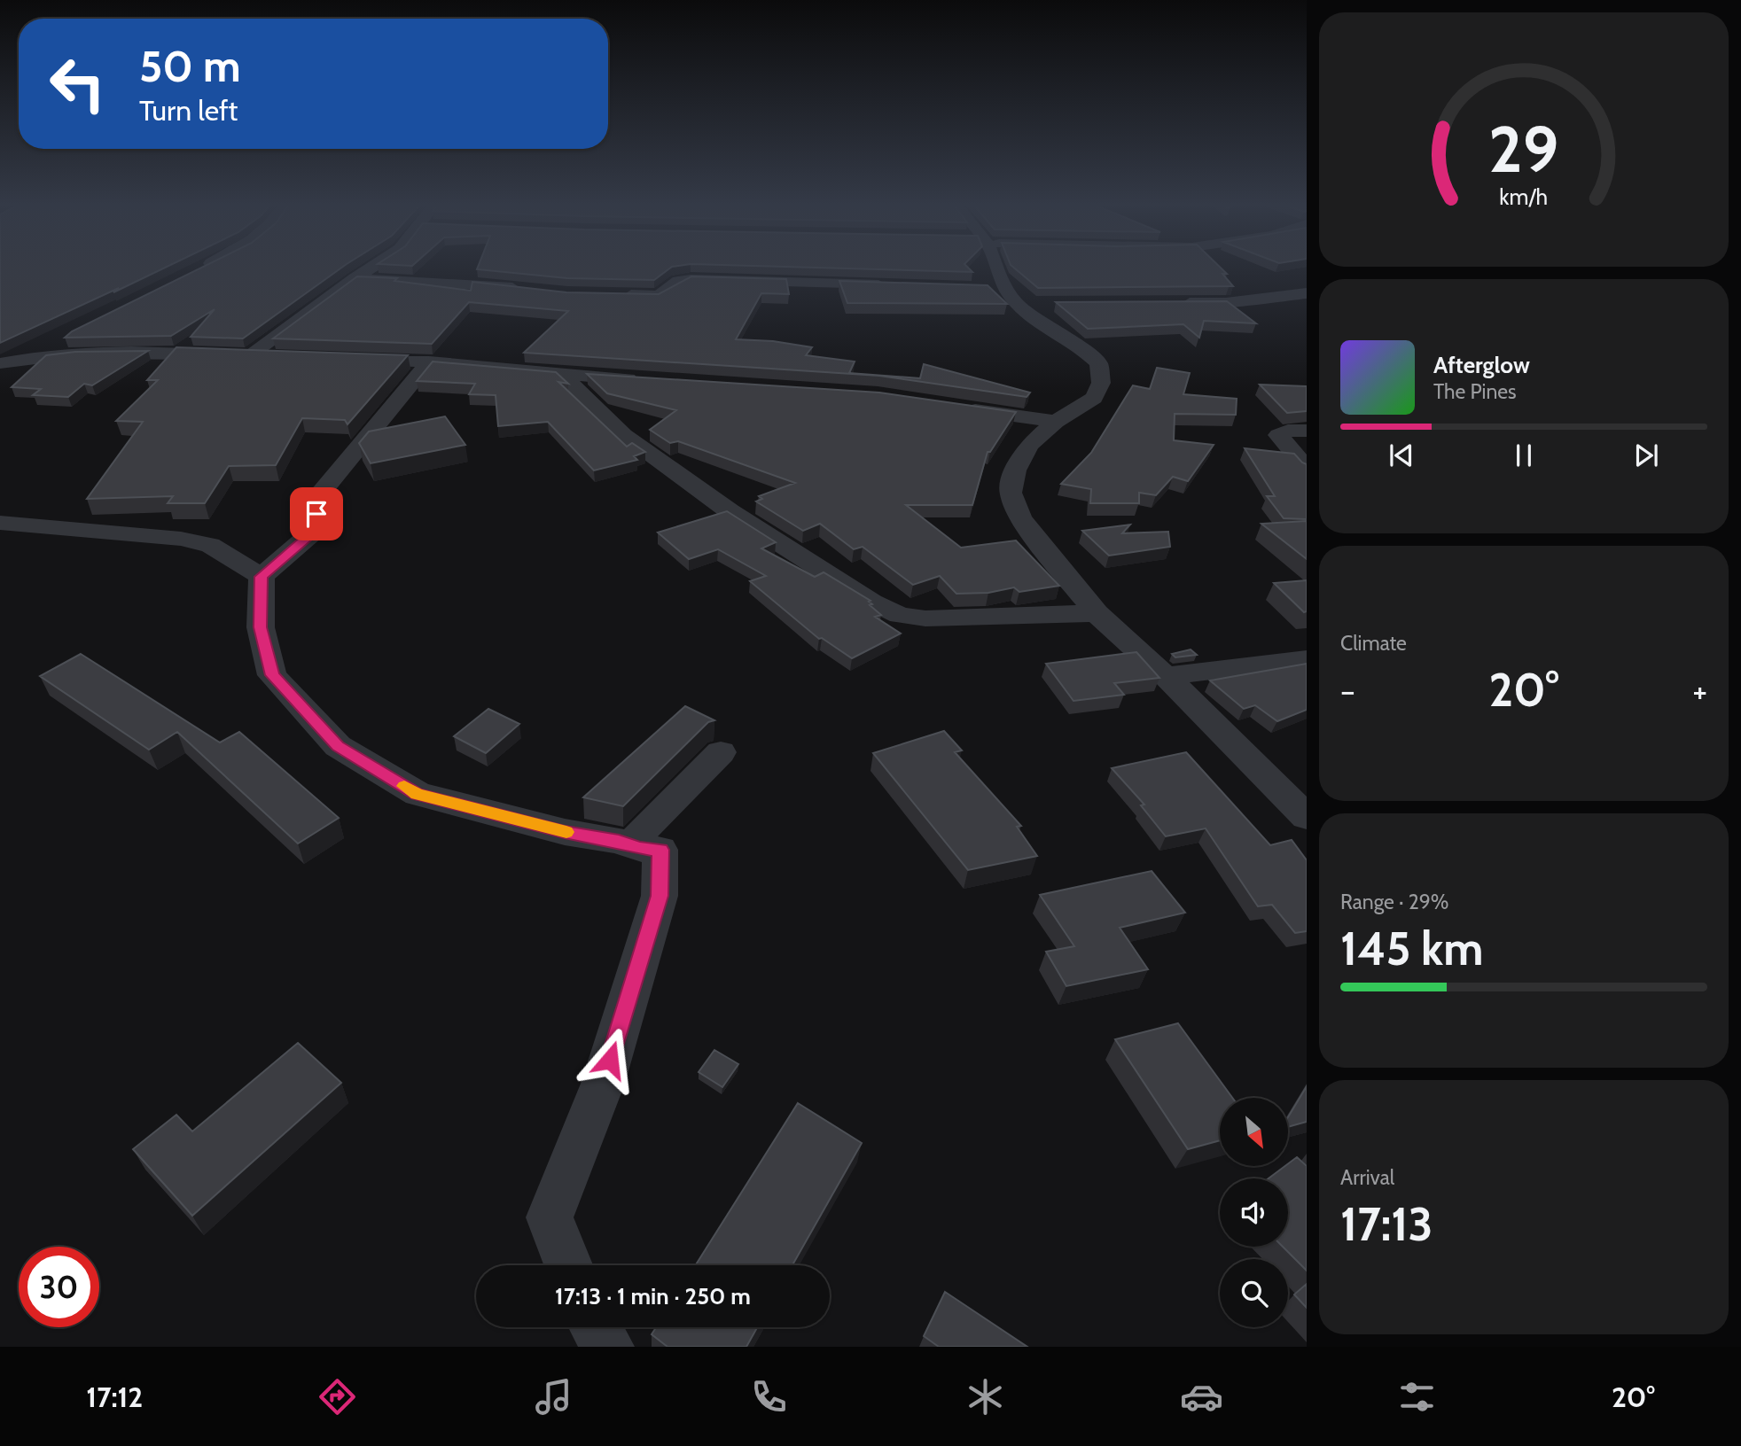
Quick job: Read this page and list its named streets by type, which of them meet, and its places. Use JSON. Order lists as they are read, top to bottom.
{
  "north": "bottom right",
  "page": {
    "turn": ["50 m", "Turn left"],
    "song": ["Afterglow", "The Pines"],
    "tile": [
      "Climate",
      ["Range · 29%", "145 km"],
      ["Arrival", "17:13"]
    ],
    "heat": ["−", "20°", "+"],
    "limit": "30",
    "trip": "17:13 · 1 min · 250 m",
    "tabs": ["17:12", "20°"],
    "gauge": ["29", "km/h"]
  }
}
